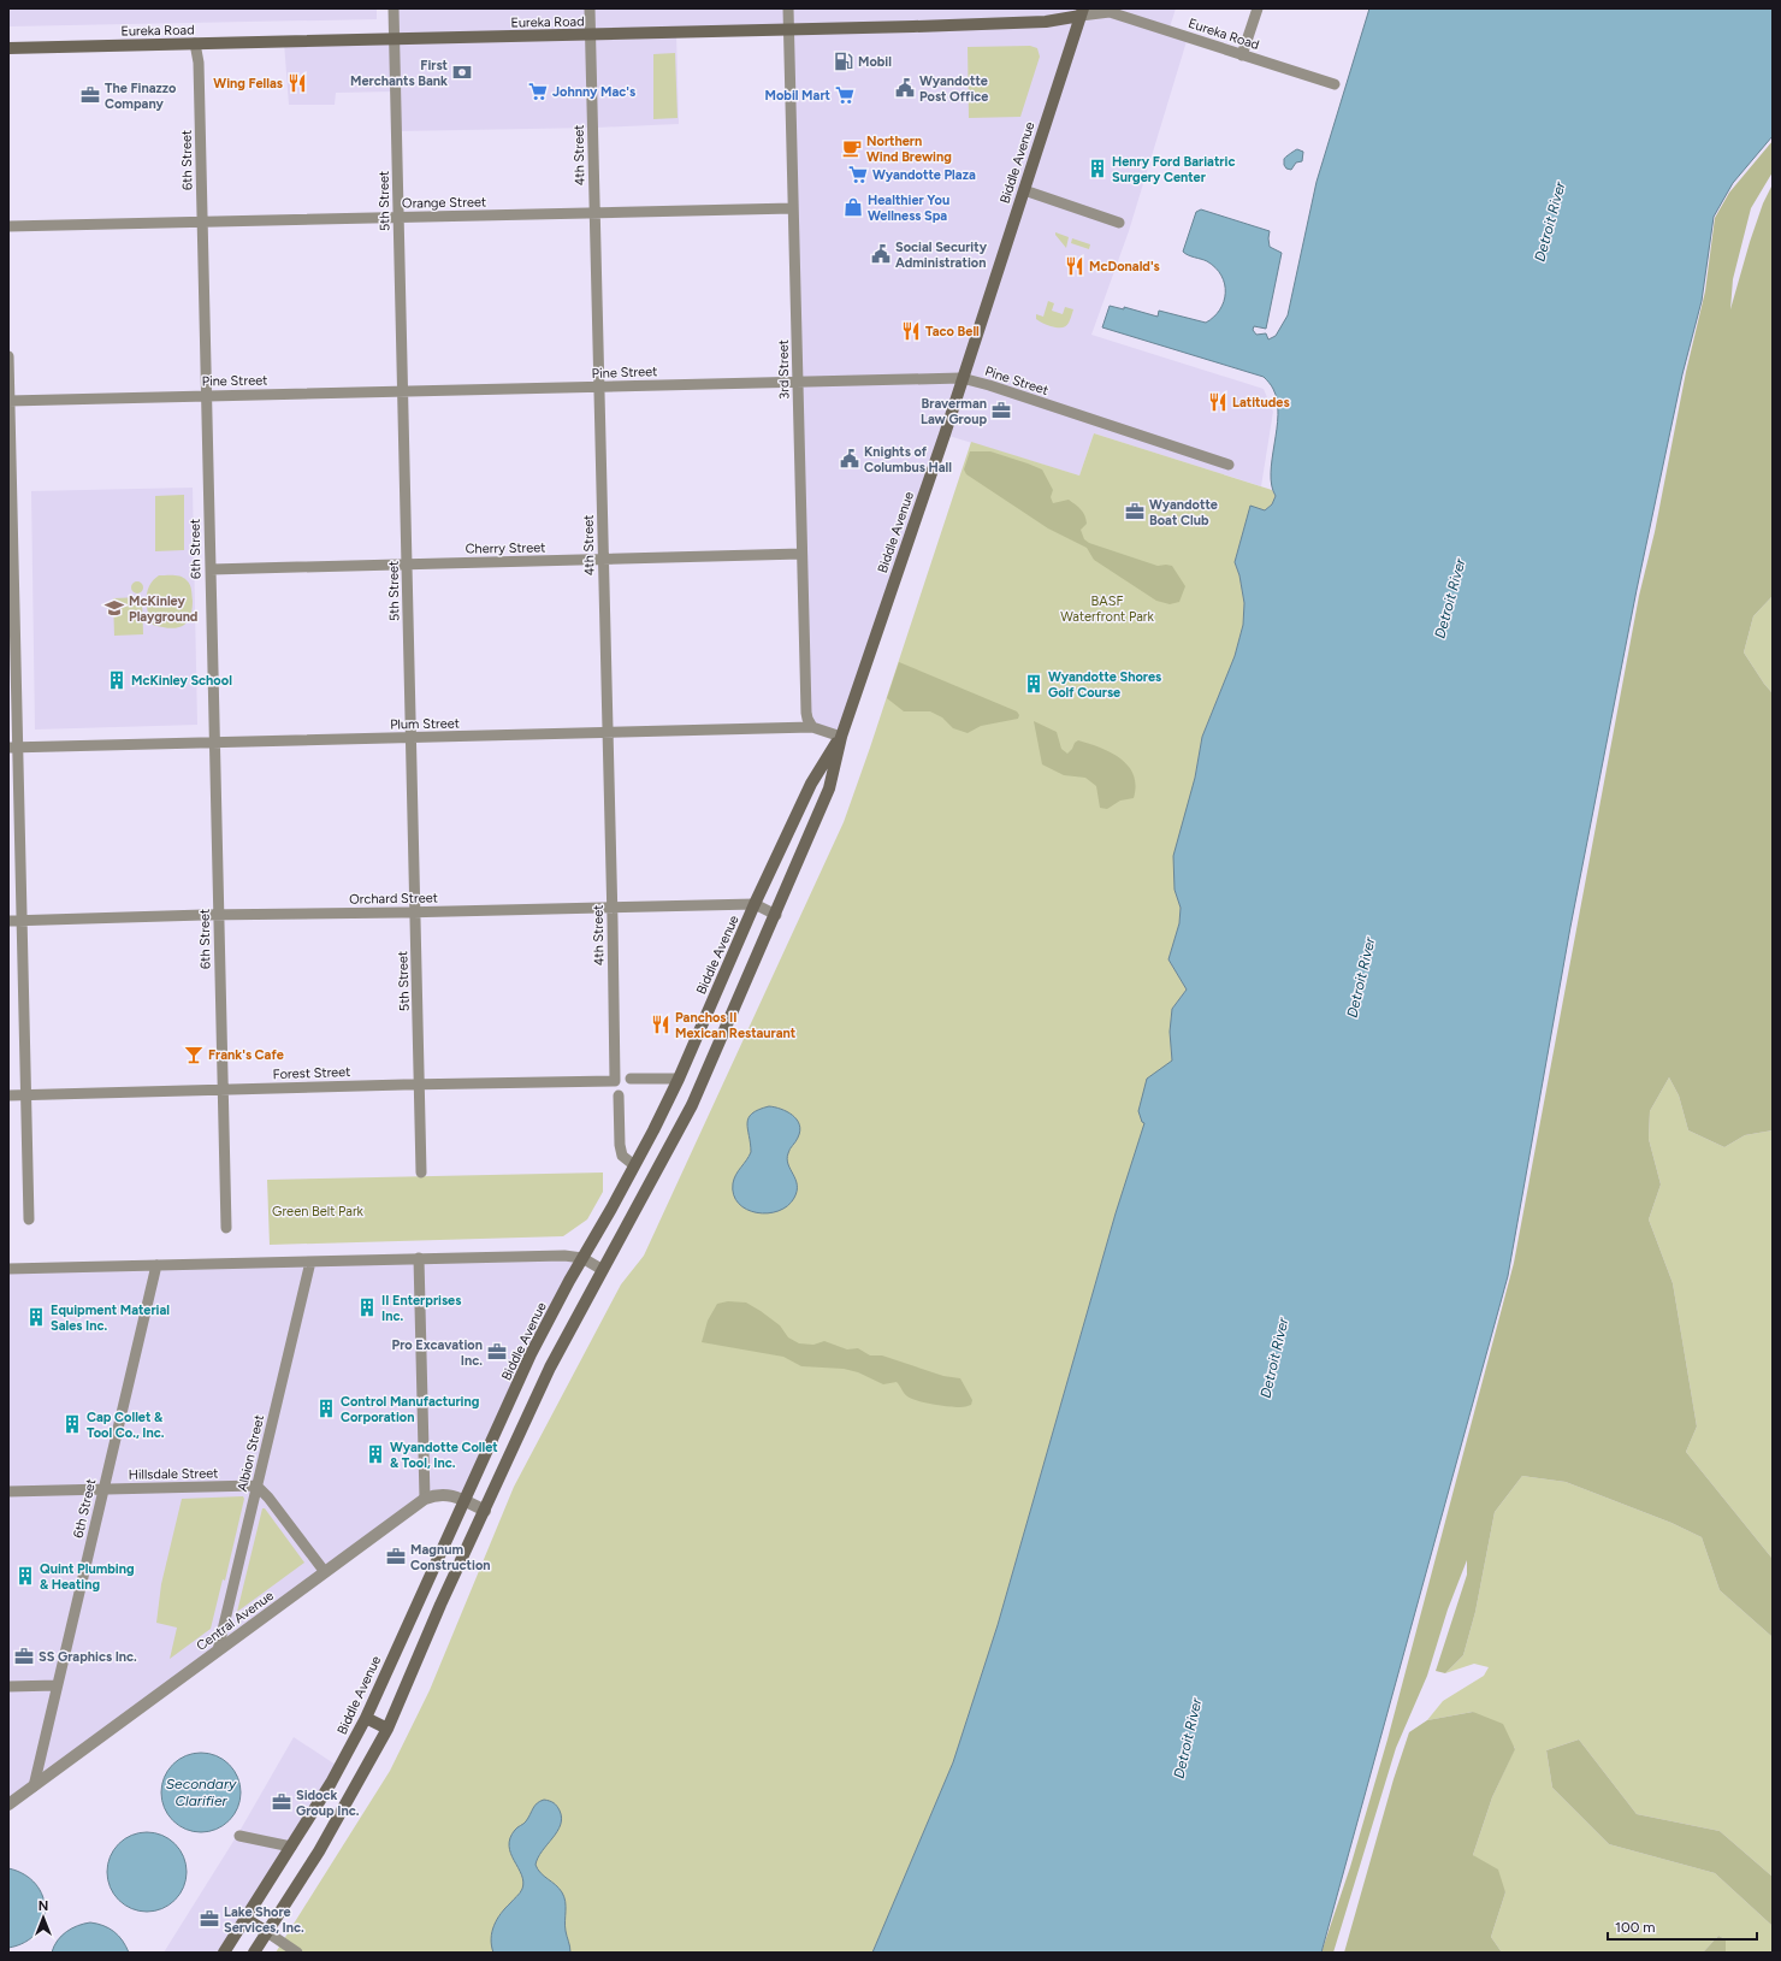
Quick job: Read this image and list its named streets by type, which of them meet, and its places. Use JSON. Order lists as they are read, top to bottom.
{
  "streets": {
    "main road": ["Eureka Road", "Biddle Avenue"],
    "street": [
      "4th Street",
      "6th Street",
      "5th Street",
      "Orange Street",
      "3rd Street",
      "Pine Street",
      "Cherry Street",
      "Plum Street",
      "Orchard Street",
      "Forest Street",
      "Albion Street",
      "Hillsdale Street",
      "Central Avenue"
    ]
  },
  "crossings": [
    ["Eureka Road", "4th Street"],
    ["Eureka Road", "6th Street"],
    ["Eureka Road", "Biddle Avenue"],
    ["Eureka Road", "5th Street"],
    ["Eureka Road", "3rd Street"],
    ["4th Street", "Orange Street"],
    ["4th Street", "Pine Street"],
    ["4th Street", "Cherry Street"],
    ["4th Street", "Plum Street"],
    ["4th Street", "Orchard Street"],
    ["4th Street", "Forest Street"],
    ["6th Street", "Orange Street"],
    ["6th Street", "Pine Street"],
    ["6th Street", "Cherry Street"],
    ["6th Street", "Plum Street"],
    ["6th Street", "Orchard Street"],
    ["6th Street", "Forest Street"],
    ["6th Street", "Hillsdale Street"],
    ["6th Street", "Central Avenue"],
    ["Biddle Avenue", "Pine Street"],
    ["Biddle Avenue", "Plum Street"],
    ["Biddle Avenue", "Orchard Street"],
    ["Biddle Avenue", "Central Avenue"],
    ["5th Street", "Orange Street"],
    ["5th Street", "Pine Street"],
    ["5th Street", "Cherry Street"],
    ["5th Street", "Plum Street"],
    ["5th Street", "Orchard Street"],
    ["5th Street", "Forest Street"],
    ["Orange Street", "3rd Street"],
    ["3rd Street", "Pine Street"],
    ["3rd Street", "Cherry Street"],
    ["3rd Street", "Plum Street"],
    ["Albion Street", "Hillsdale Street"],
    ["Albion Street", "Central Avenue"]
  ],
  "water": ["Detroit River", "Secondary Clarifier"],
  "parks": ["BASF Waterfront Park", "Green Belt Park"],
  "places": {
    "fuel station": ["Mobil"],
    "bank": ["First Merchants Bank"],
    "restaurant": [
      "Wing Fellas",
      "McDonald's",
      "Taco Bell",
      "Latitudes",
      "Panchos II Mexican Restaurant"
    ],
    "public building": ["Wyandotte Post Office", "Social Security Administration", "Knights of Columbus Hall"],
    "supermarket": ["Johnny Mac's", "Mobil Mart", "Wyandotte Plaza"],
    "office": [
      "The Finazzo Company",
      "Braverman Law Group",
      "Wyandotte Boat Club",
      "Pro Excavation Inc.",
      "Magnum Construction",
      "SS Graphics Inc.",
      "Sidock Group Inc.",
      "Lake Shore Services, Inc."
    ],
    "cafe": ["Northern Wind Brewing"],
    "building": [
      "Henry Ford Bariatric Surgery Center",
      "McKinley School",
      "Wyandotte Shores Golf Course",
      "II Enterprises Inc.",
      "Equipment Material Sales Inc.",
      "Control Manufacturing Corporation",
      "Cap Collet & Tool Co., Inc.",
      "Wyandotte Collet & Tool, Inc.",
      "Quint Plumbing & Heating"
    ],
    "shop": ["Healthier You Wellness Spa"],
    "school or university": ["McKinley Playground"],
    "bar": ["Frank's Cafe"]
  },
  "scale_bar": "100 m",
  "north": "top"
}
